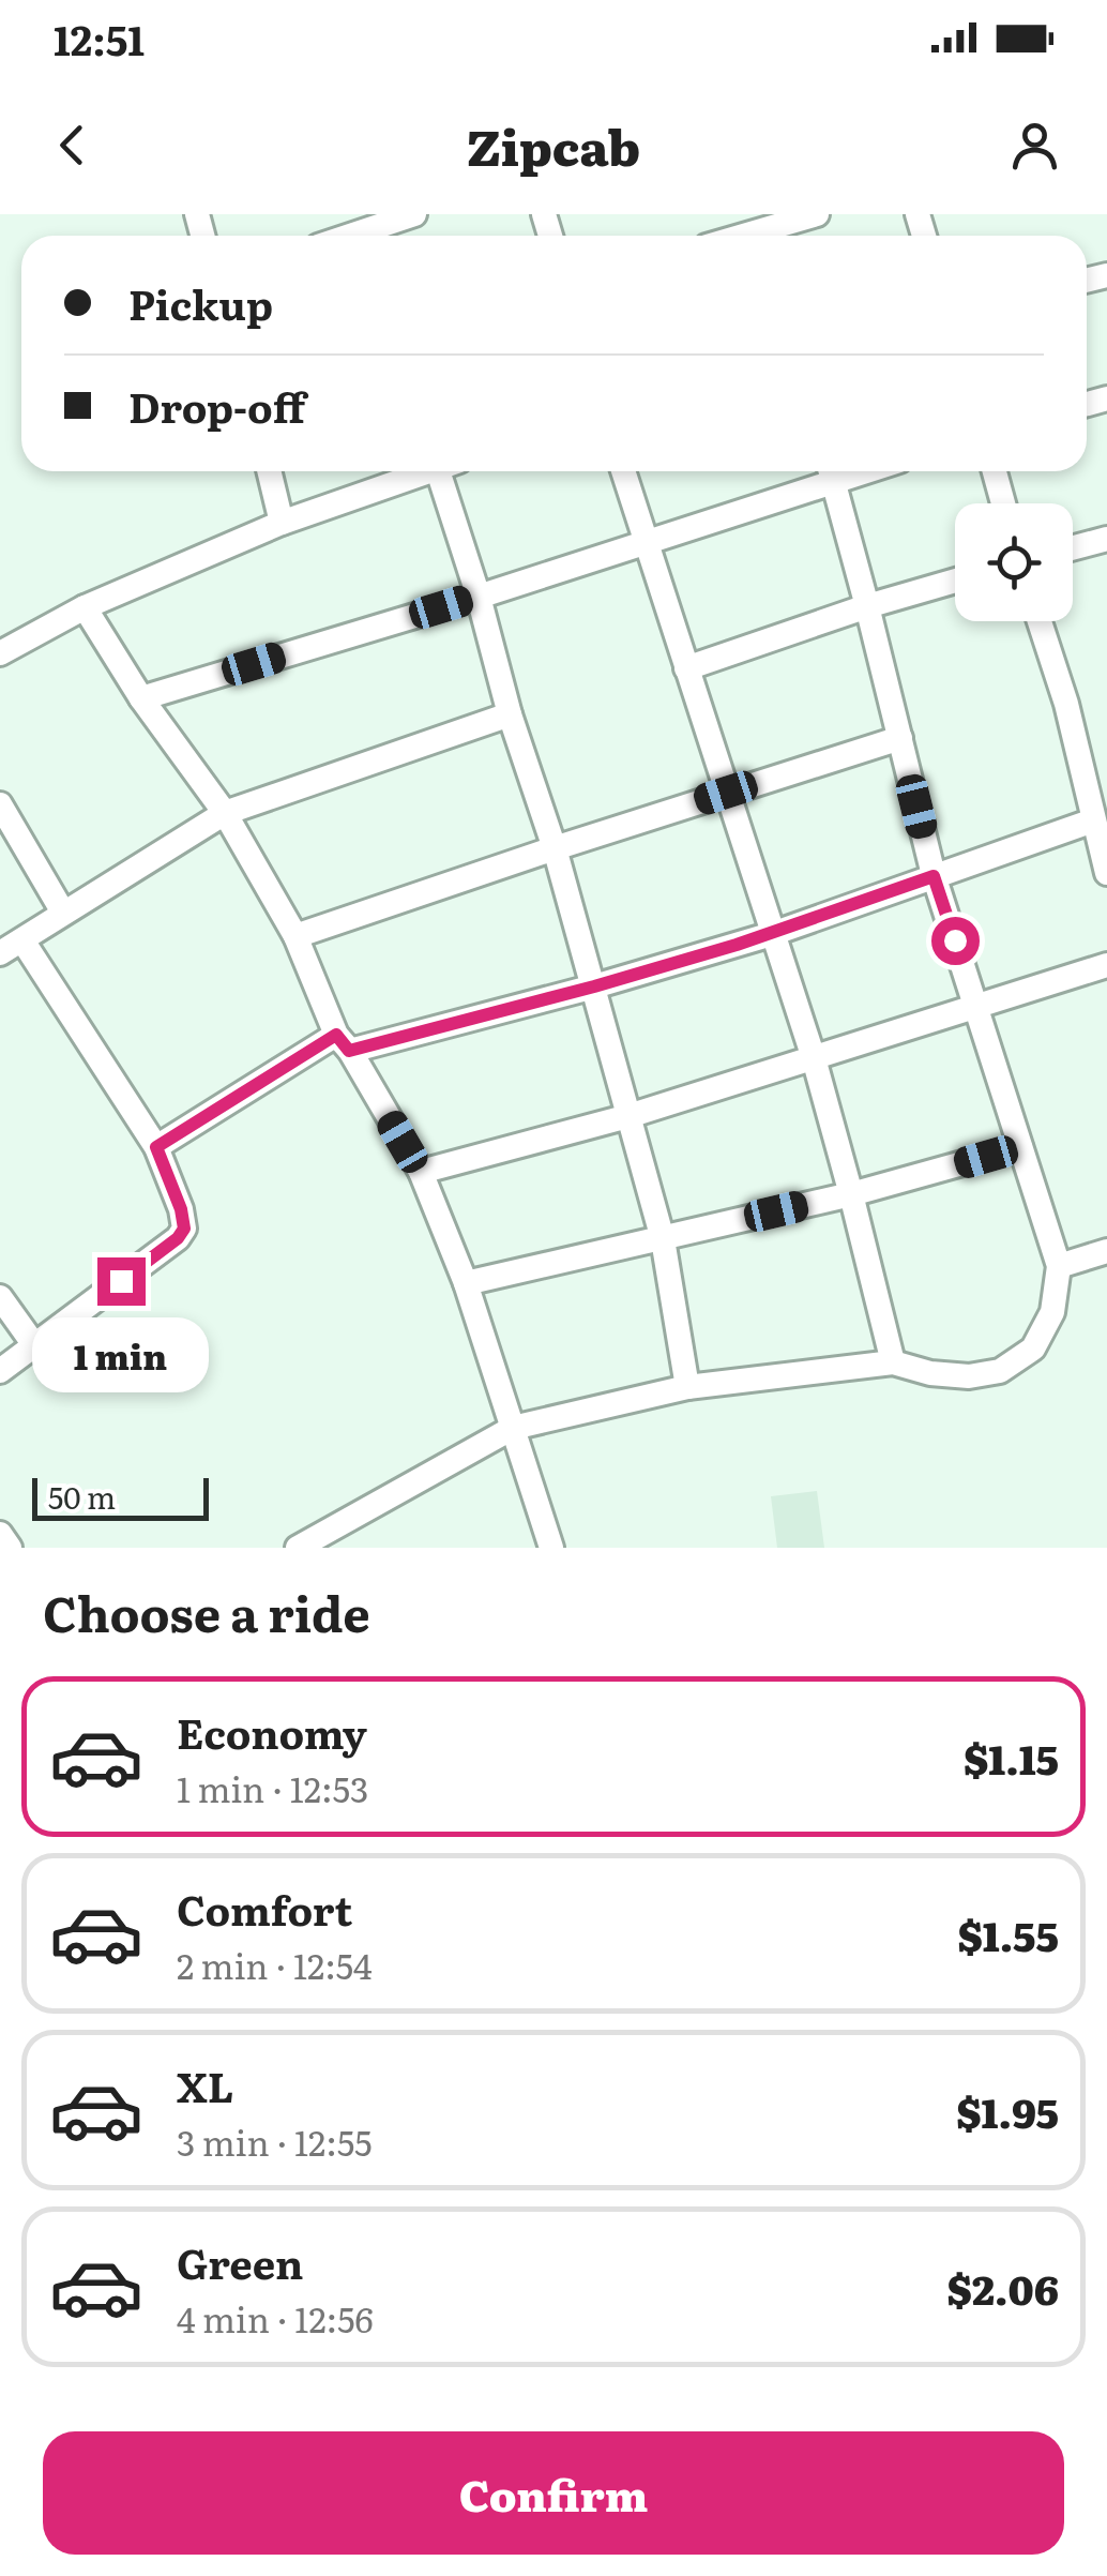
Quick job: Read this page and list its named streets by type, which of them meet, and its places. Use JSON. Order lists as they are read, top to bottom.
{
  "scale_bar": "50 m",
  "page": {
    "status": "12:51",
    "header": "Zipcab",
    "banner": ["Pickup", "Drop-off"],
    "bubble": "1 min",
    "scale": "50 m",
    "heading": "Choose a ride",
    "list": [
      {
        "name": "Economy",
        "note": "1 min · 12:53",
        "value": "$1.15"
      },
      {
        "name": "Comfort",
        "note": "2 min · 12:54",
        "value": "$1.55"
      },
      {
        "name": "XL",
        "note": "3 min · 12:55",
        "value": "$1.95"
      },
      {
        "name": "Green",
        "note": "4 min · 12:56",
        "value": "$2.06"
      }
    ],
    "buttons": "Confirm"
  }
}
